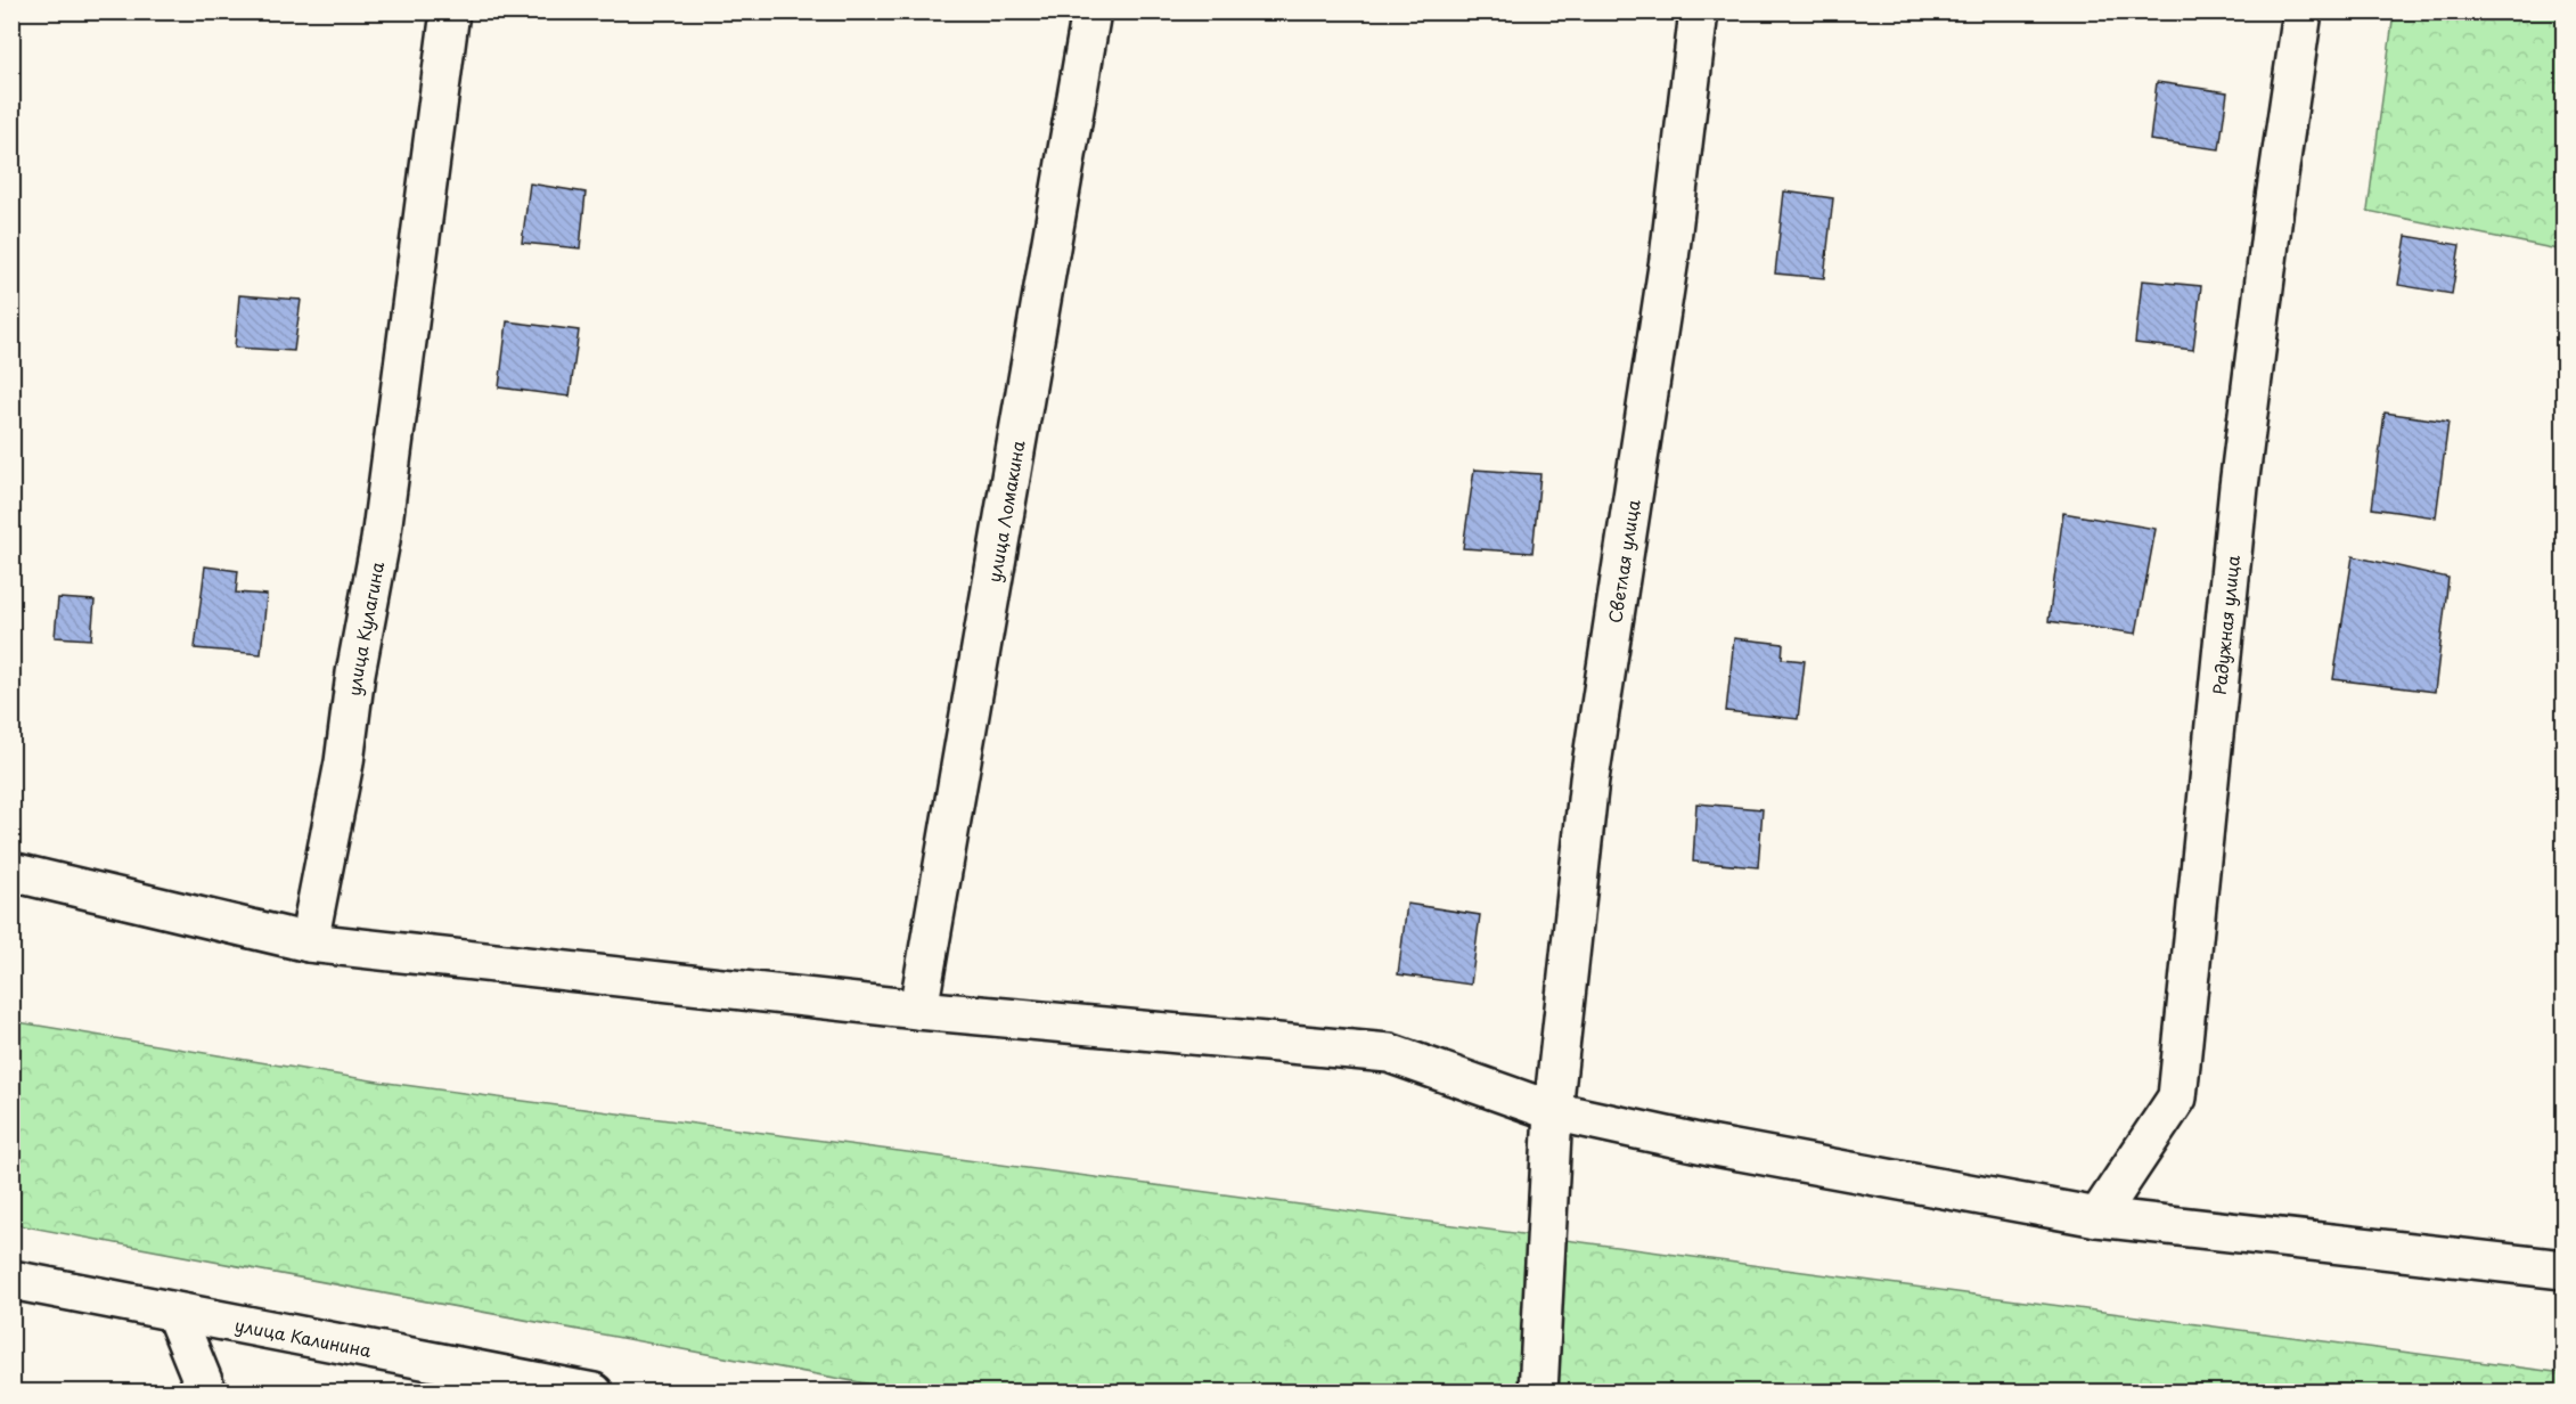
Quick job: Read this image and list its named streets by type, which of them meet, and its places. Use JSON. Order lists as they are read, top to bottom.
{
  "streets": {
    "street": [
      "улица Ломакина",
      "Светлая улица",
      "Радужная улица",
      "улица Кулагина",
      "улица Калинина"
    ]
  }
}
